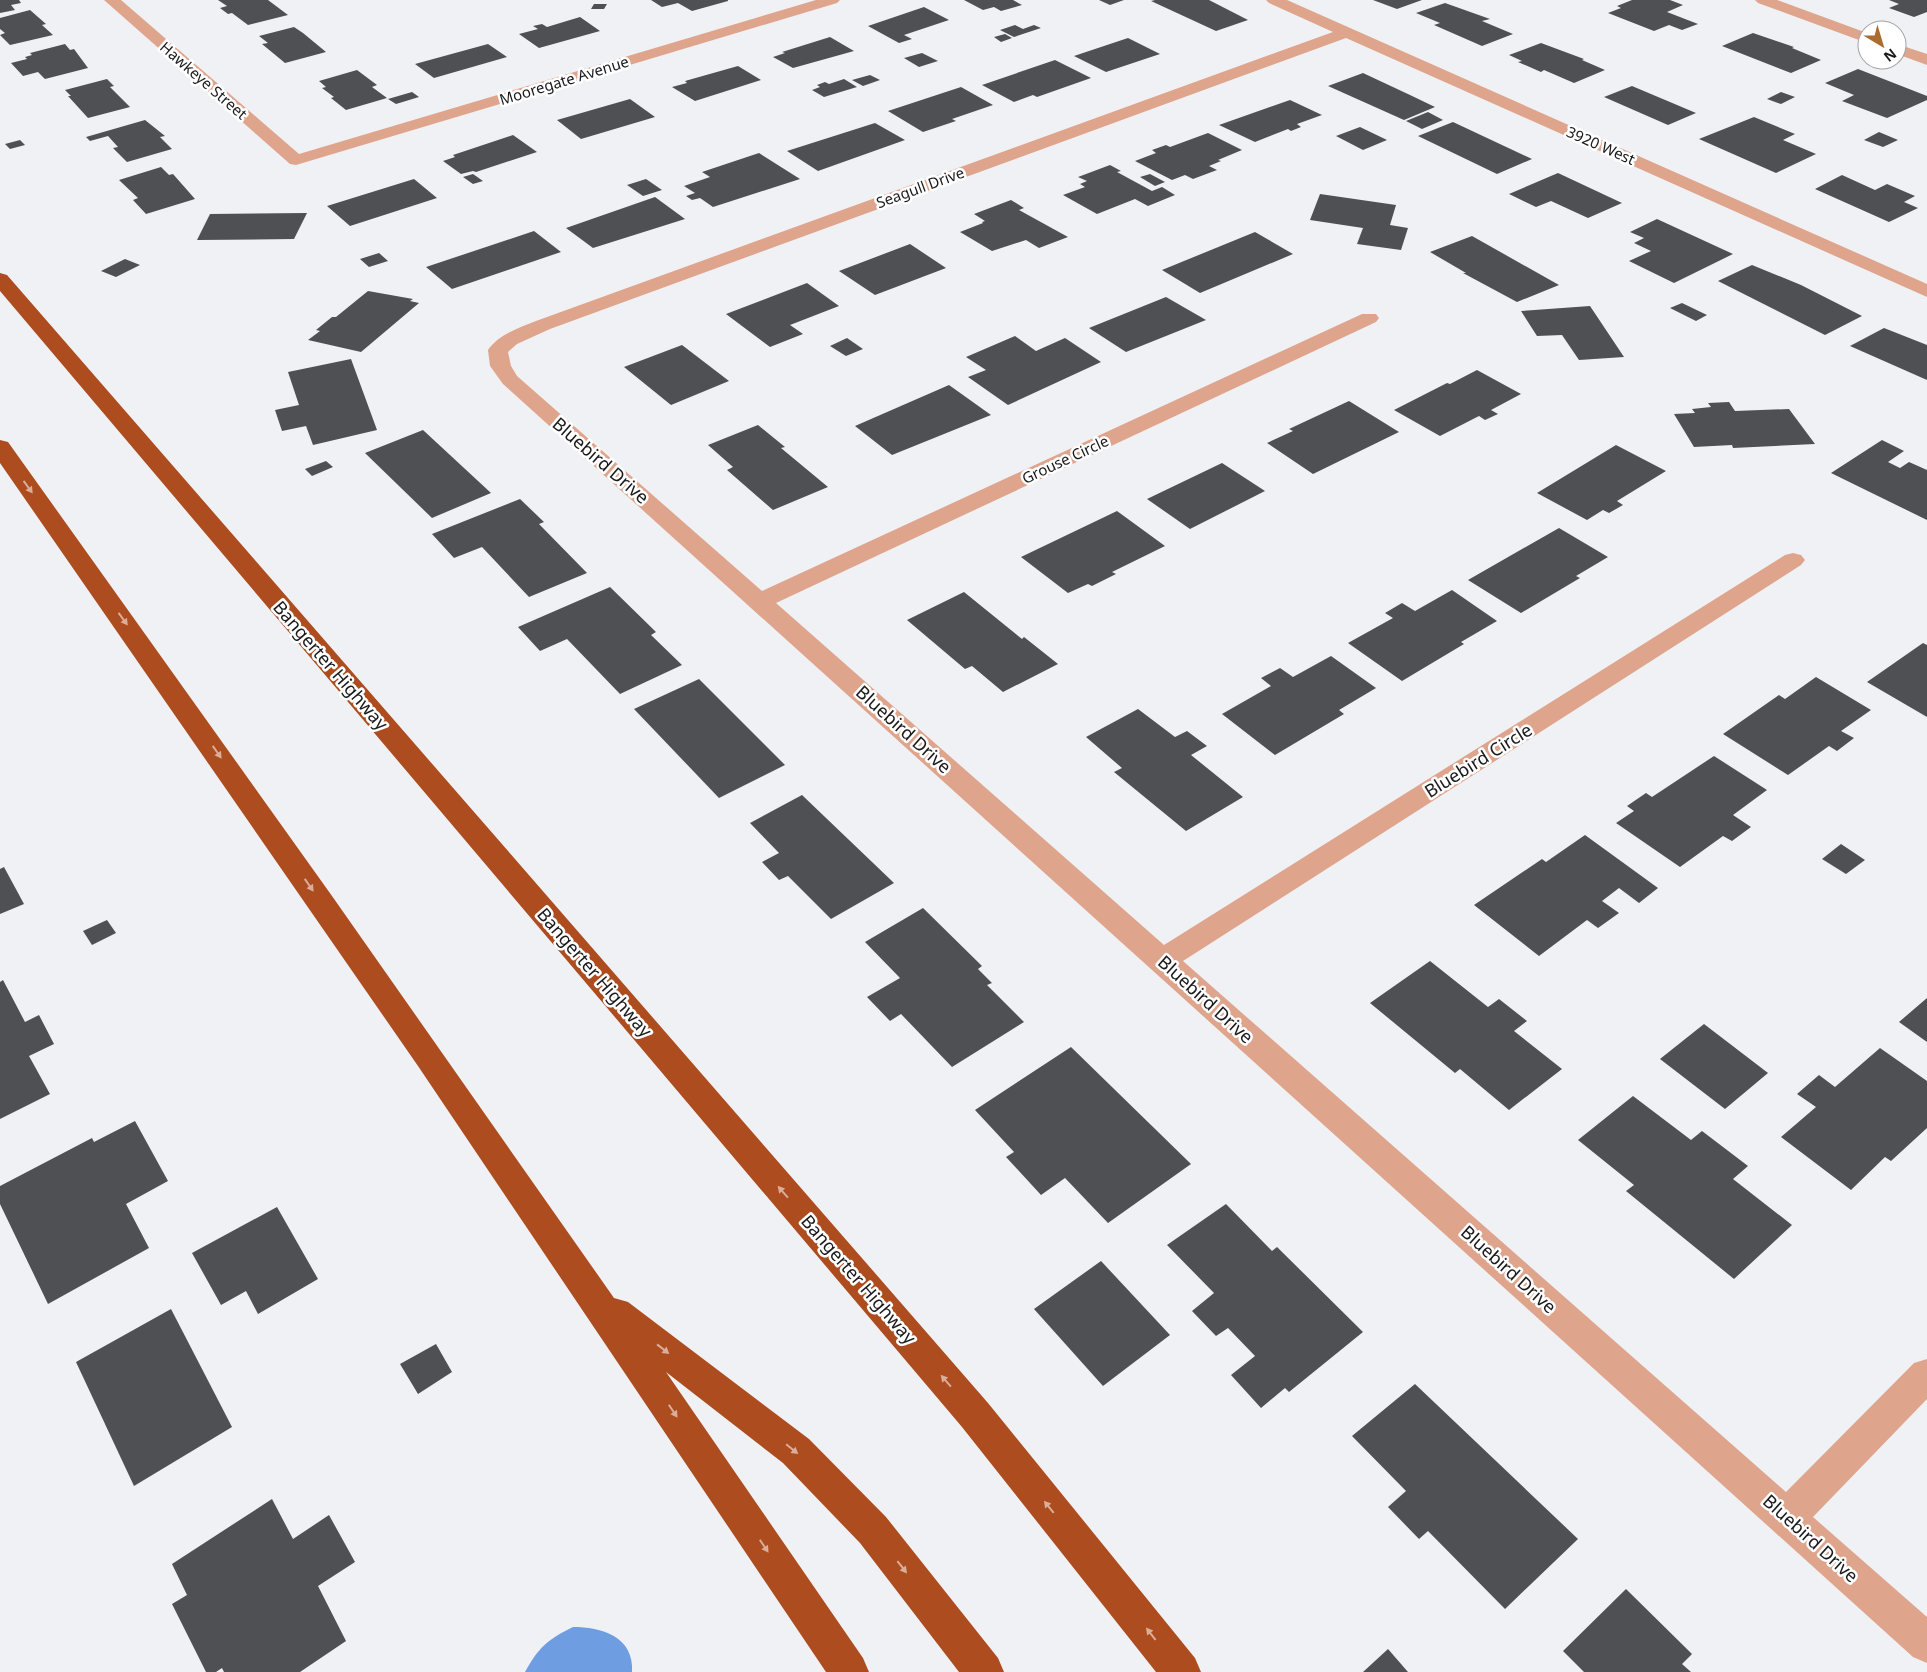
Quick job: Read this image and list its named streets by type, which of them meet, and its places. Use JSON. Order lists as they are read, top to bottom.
{
  "streets": {
    "highway": ["Bangerter Highway"],
    "street": [
      "Hawkeye Street",
      "Mooregate Avenue",
      "3920 West",
      "Seagull Drive",
      "Grouse Circle",
      "Bluebird Drive",
      "Bluebird Circle"
    ]
  },
  "crossings": [
    ["Hawkeye Street", "Mooregate Avenue"],
    ["3920 West", "Seagull Drive"],
    ["Seagull Drive", "Bluebird Drive"],
    ["Grouse Circle", "Bluebird Drive"],
    ["Bluebird Drive", "Bluebird Circle"]
  ],
  "north": "bottom right"
}
